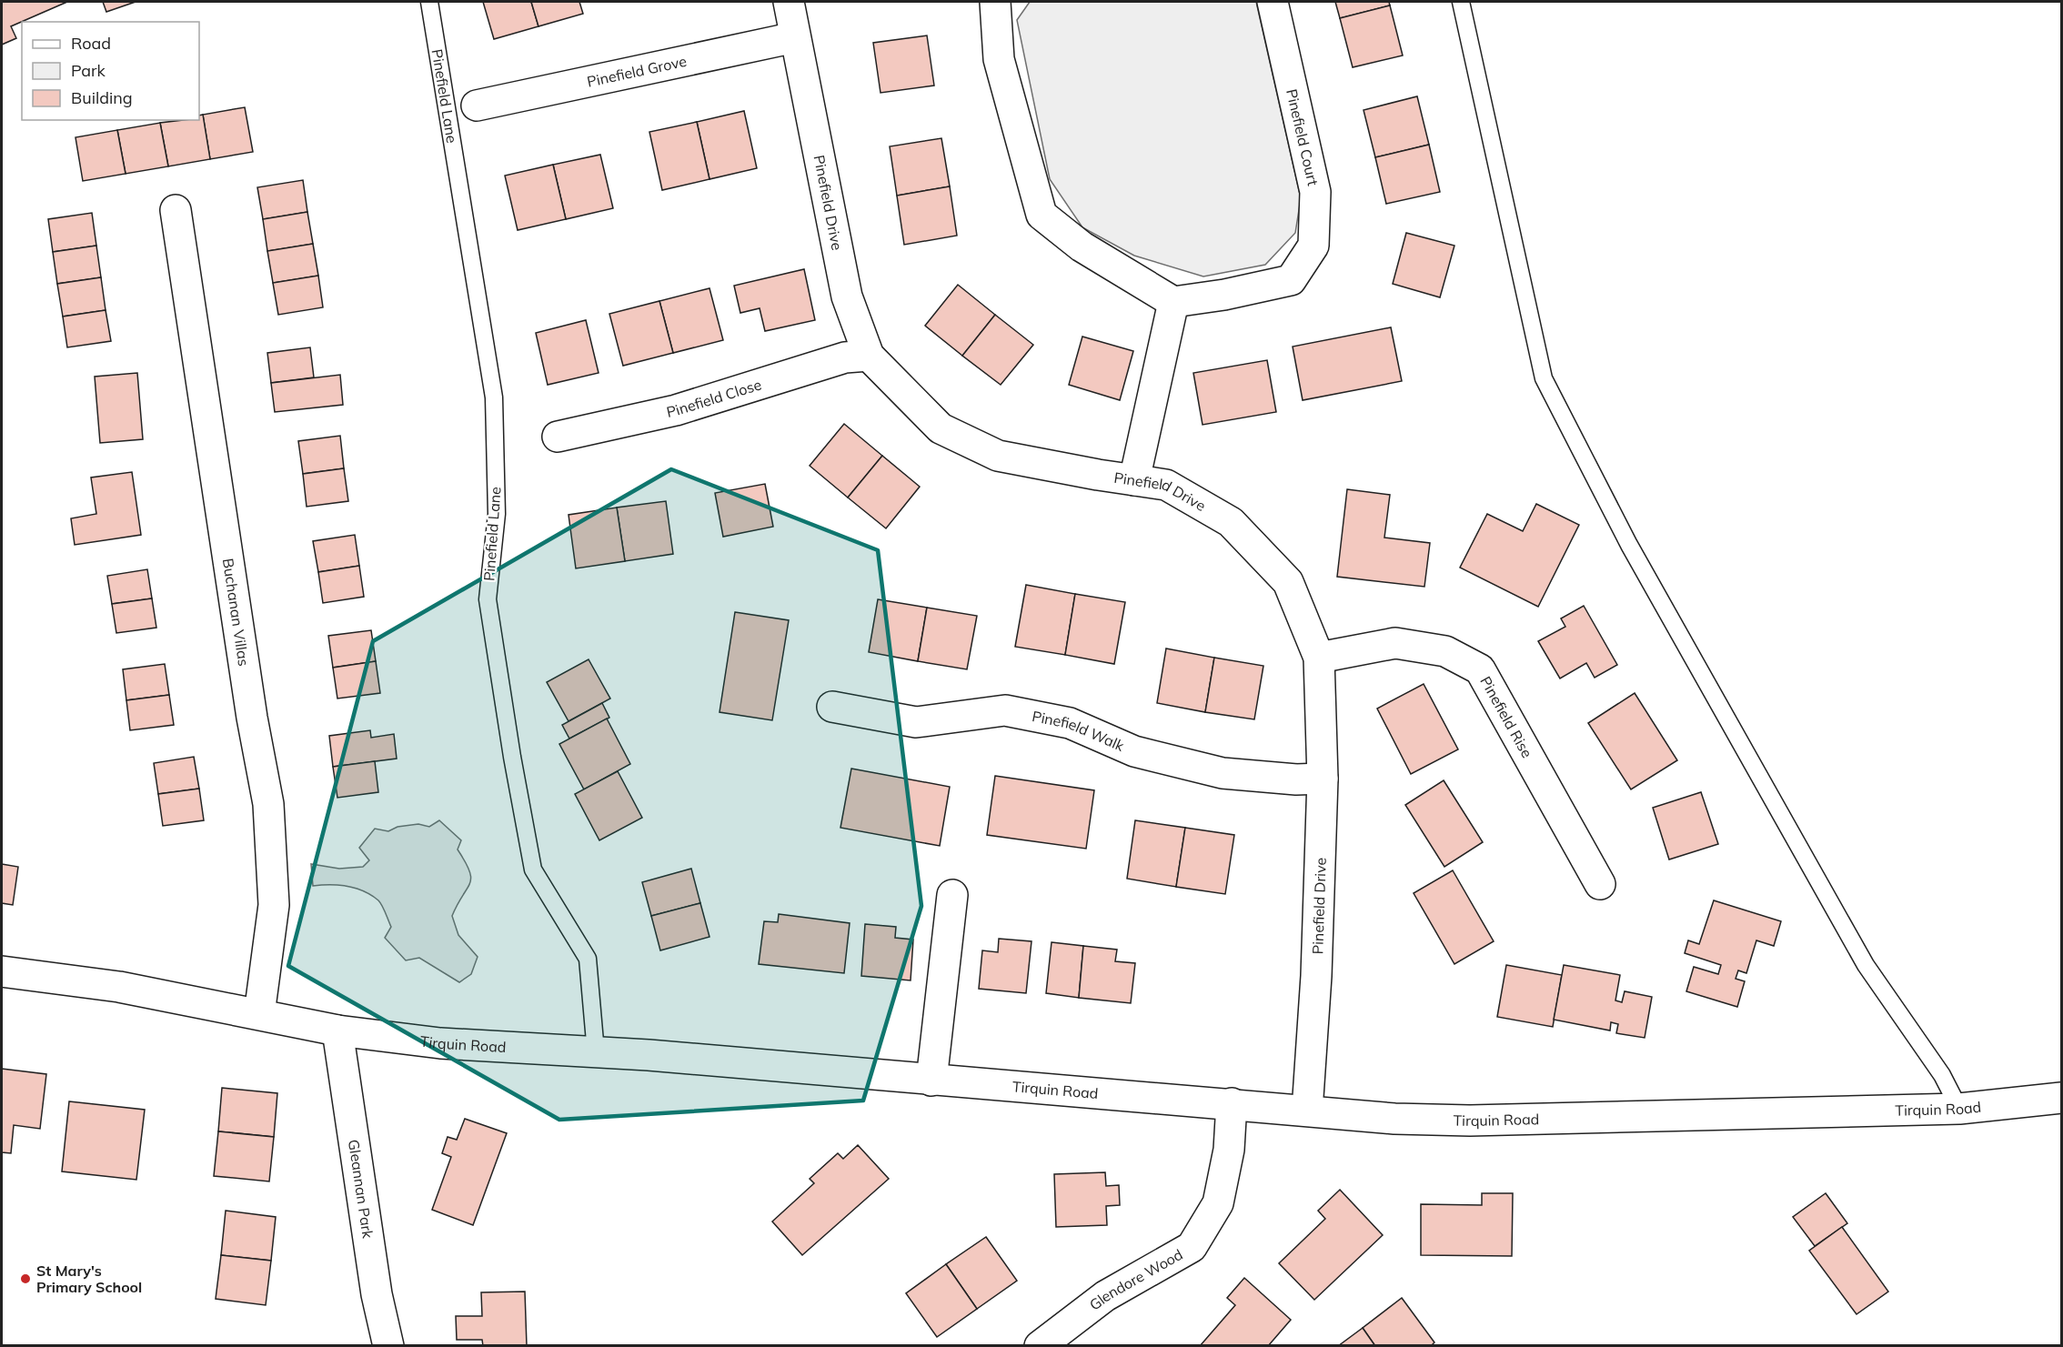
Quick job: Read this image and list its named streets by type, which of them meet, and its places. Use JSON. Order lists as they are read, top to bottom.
{
  "streets": {
    "street": [
      "Pinefield Grove",
      "Pinefield Court",
      "Pinefield Drive",
      "Pinefield Close",
      "Buchanan Villas",
      "Pinefield Rise",
      "Pinefield Walk",
      "Tirquin Road",
      "Gleannan Park",
      "Glendore Wood"
    ],
    "lane": ["Pinefield Lane"]
  },
  "crossings": [
    ["Pinefield Grove", "Pinefield Drive"],
    ["Pinefield Lane", "Tirquin Road"],
    ["Pinefield Drive", "Pinefield Close"],
    ["Pinefield Drive", "Pinefield Rise"],
    ["Pinefield Drive", "Pinefield Walk"],
    ["Pinefield Drive", "Tirquin Road"],
    ["Buchanan Villas", "Tirquin Road"],
    ["Tirquin Road", "Gleannan Park"],
    ["Tirquin Road", "Glendore Wood"]
  ],
  "places": ["St Mary's Primary School"],
  "legend": ["Road", "Park", "Building"]
}
